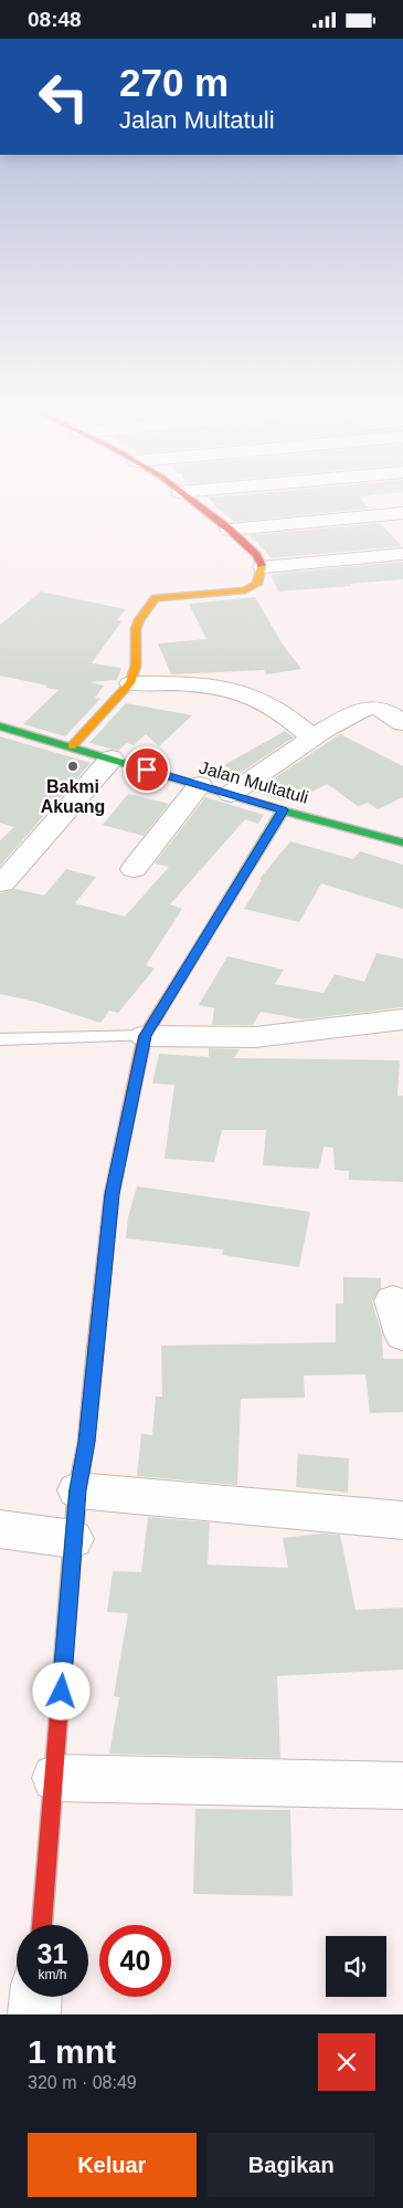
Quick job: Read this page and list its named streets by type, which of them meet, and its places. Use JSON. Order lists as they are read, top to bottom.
{
  "streets": {
    "street": ["Jalan Multatuli"]
  },
  "places": ["Bakmi Akuang"],
  "page": {
    "status": "08:48",
    "turn": ["270 m", "Jalan Multatuli"],
    "speed": "31 km/h",
    "limit": "40",
    "heading": ["1 mnt", "320 m · 08:49"],
    "buttons": ["Keluar", "Bagikan"]
  }
}
